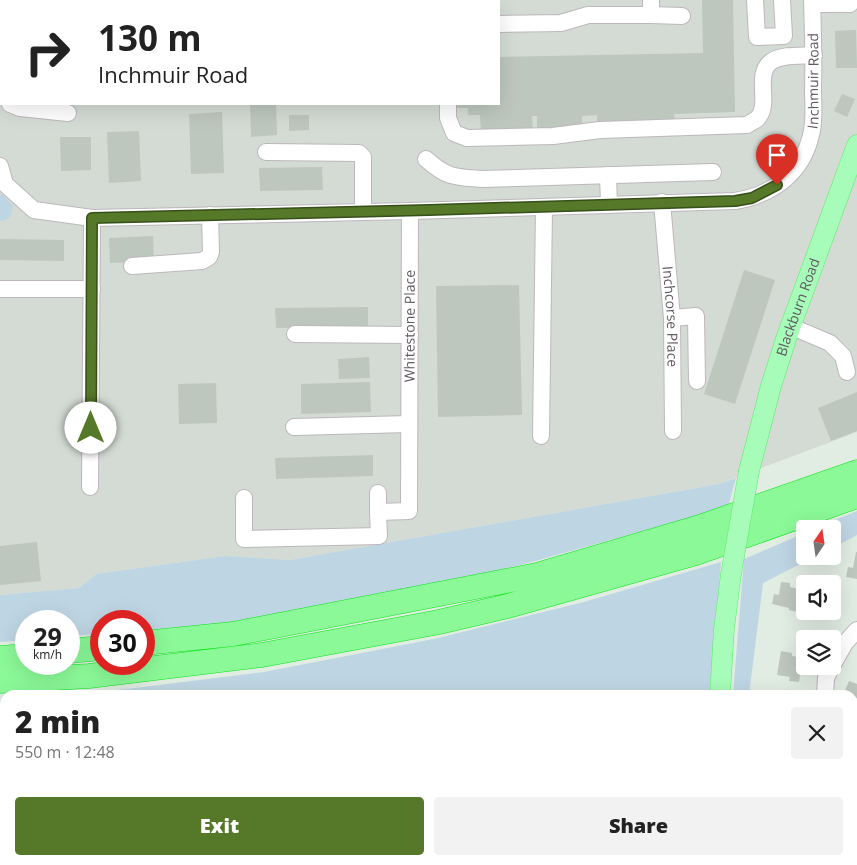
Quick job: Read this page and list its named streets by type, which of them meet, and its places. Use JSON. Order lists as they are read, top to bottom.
{
  "streets": {
    "main road": ["Blackburn Road"],
    "street": ["Inchmuir Road", "Inchcorse Place", "Whitestone Place"]
  },
  "crossings": [
    ["Inchmuir Road", "Inchcorse Place"],
    ["Inchmuir Road", "Whitestone Place"]
  ],
  "north": "top",
  "page": {
    "turn": ["130 m", "Inchmuir Road"],
    "speed": "29 km/h",
    "limit": "30",
    "heading": ["2 min", "550 m · 12:48"],
    "buttons": ["Exit", "Share"]
  }
}
